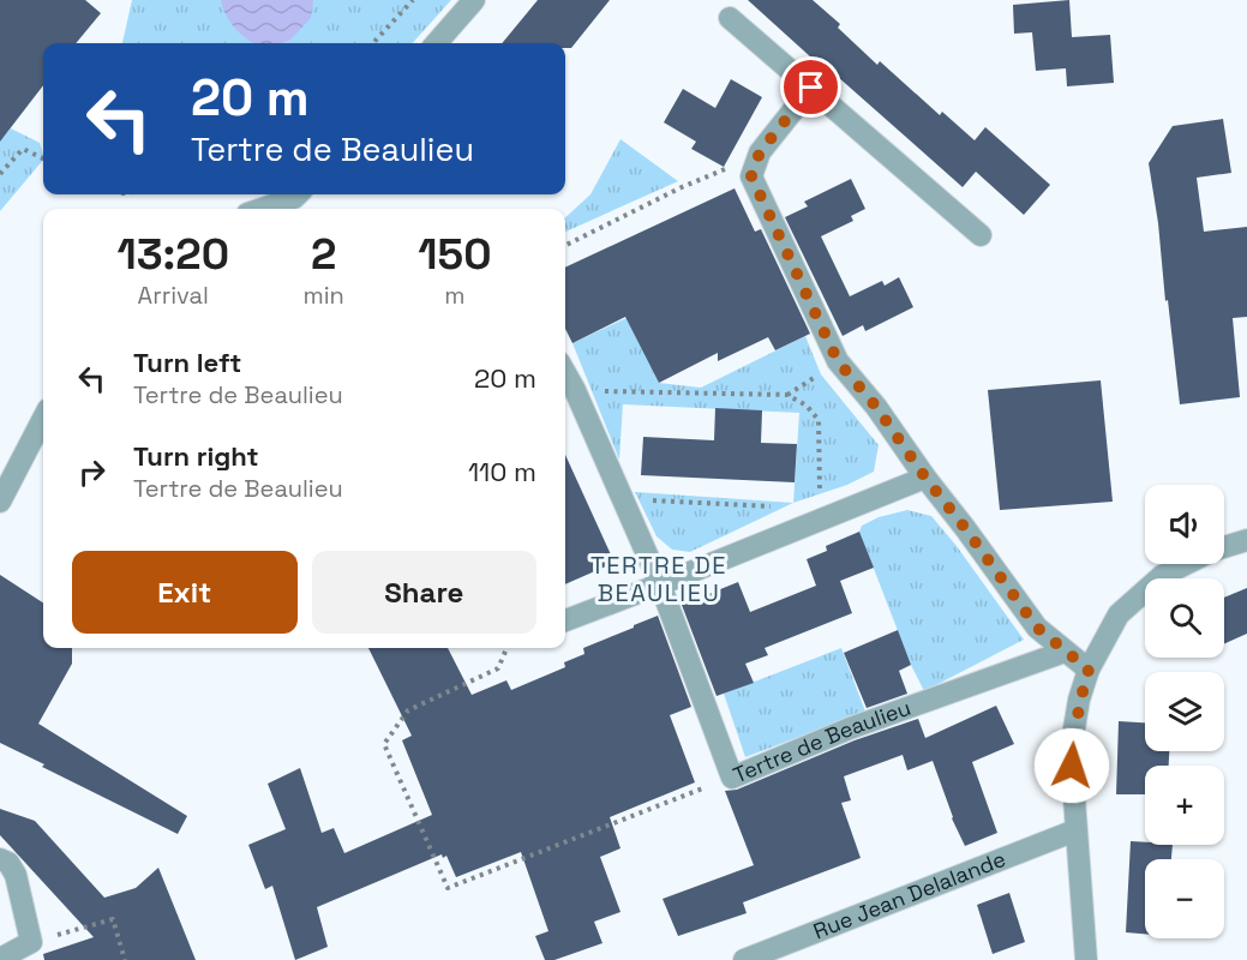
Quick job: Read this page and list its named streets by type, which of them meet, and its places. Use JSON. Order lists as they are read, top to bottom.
{
  "streets": {
    "street": ["Tertre de Beaulieu", "Rue Jean Delalande"]
  },
  "districts": ["TERTRE DE BEAULIEU"],
  "page": {
    "turn": ["20 m", "Tertre de Beaulieu"],
    "eta": [
      "13:20",
      "Arrival",
      "2",
      "min",
      "150",
      "m"
    ],
    "list": [
      {
        "name": "Turn left",
        "note": "Tertre de Beaulieu",
        "value": "20 m"
      },
      {
        "name": "Turn right",
        "note": "Tertre de Beaulieu",
        "value": "110 m"
      }
    ],
    "map_buttons": ["+", "−"],
    "buttons": ["Exit", "Share"]
  }
}
